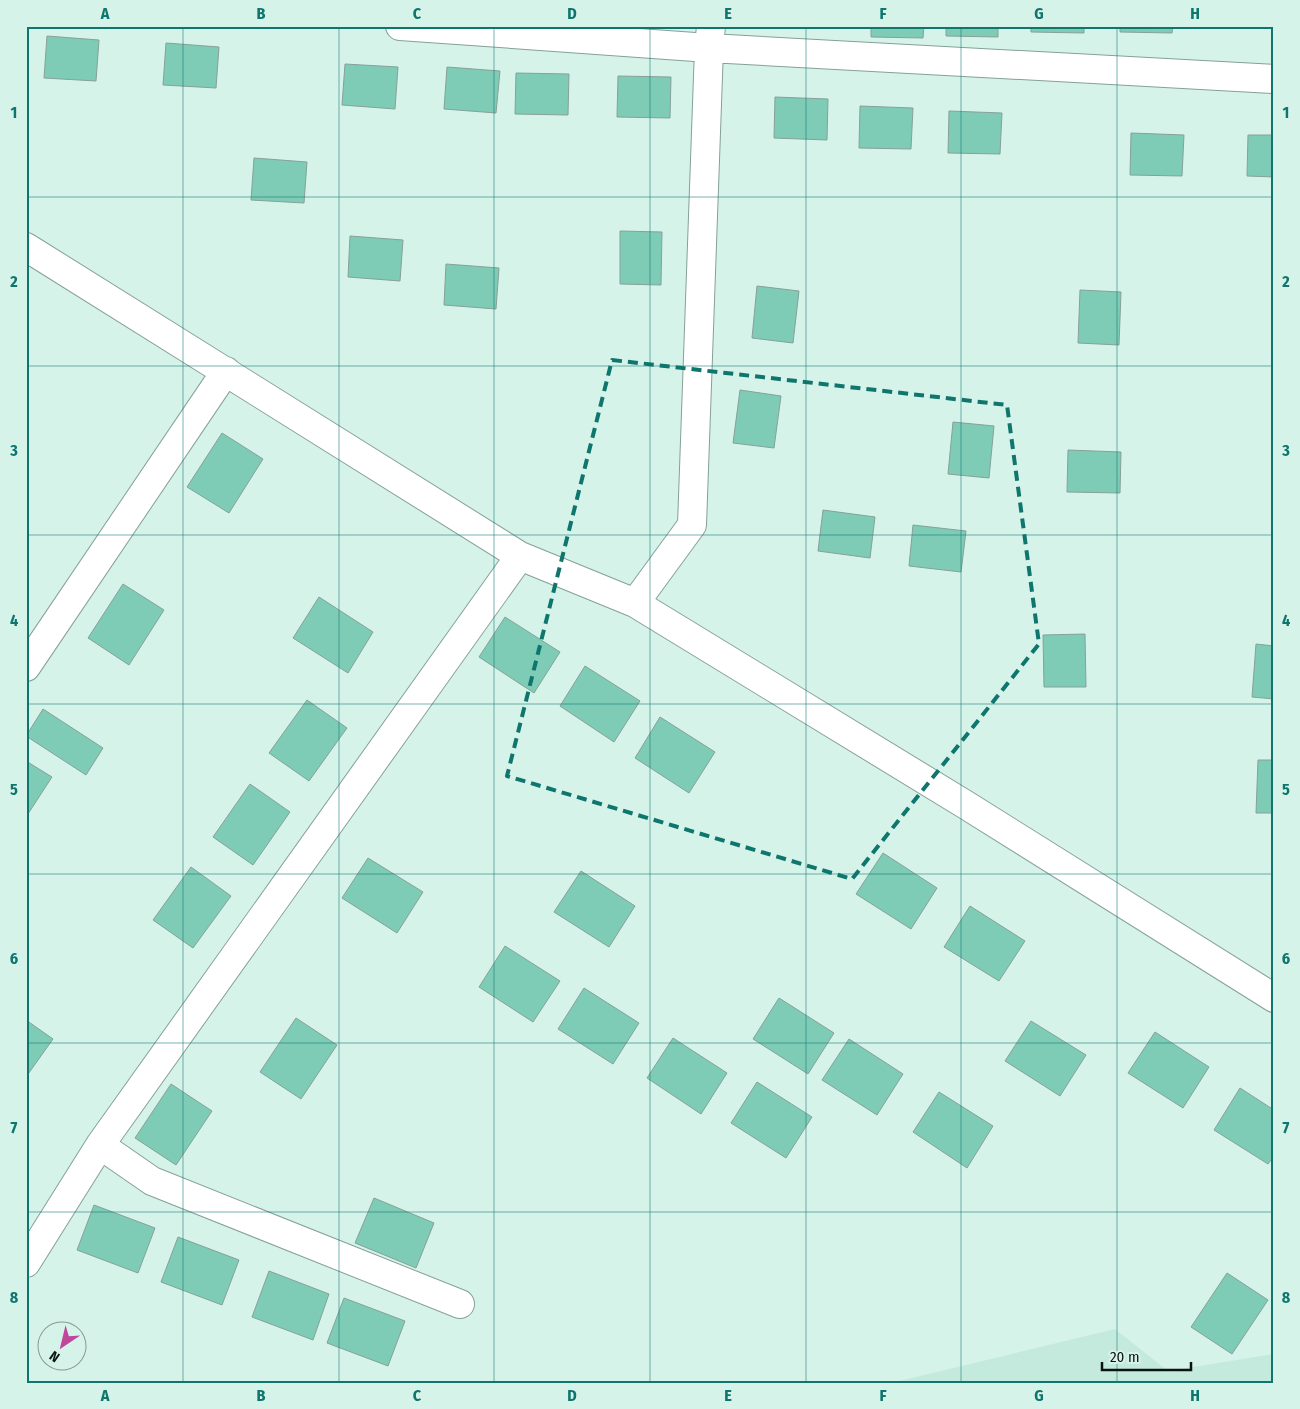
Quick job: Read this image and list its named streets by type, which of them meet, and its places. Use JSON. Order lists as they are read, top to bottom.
{
  "scale_bar": "20 m",
  "north": "bottom left",
  "grid": {
    "columns": [
      "A",
      "B",
      "C",
      "D",
      "E",
      "F",
      "G",
      "H"
    ],
    "rows": [
      "1",
      "2",
      "3",
      "4",
      "5",
      "6",
      "7",
      "8"
    ]
  }
}
